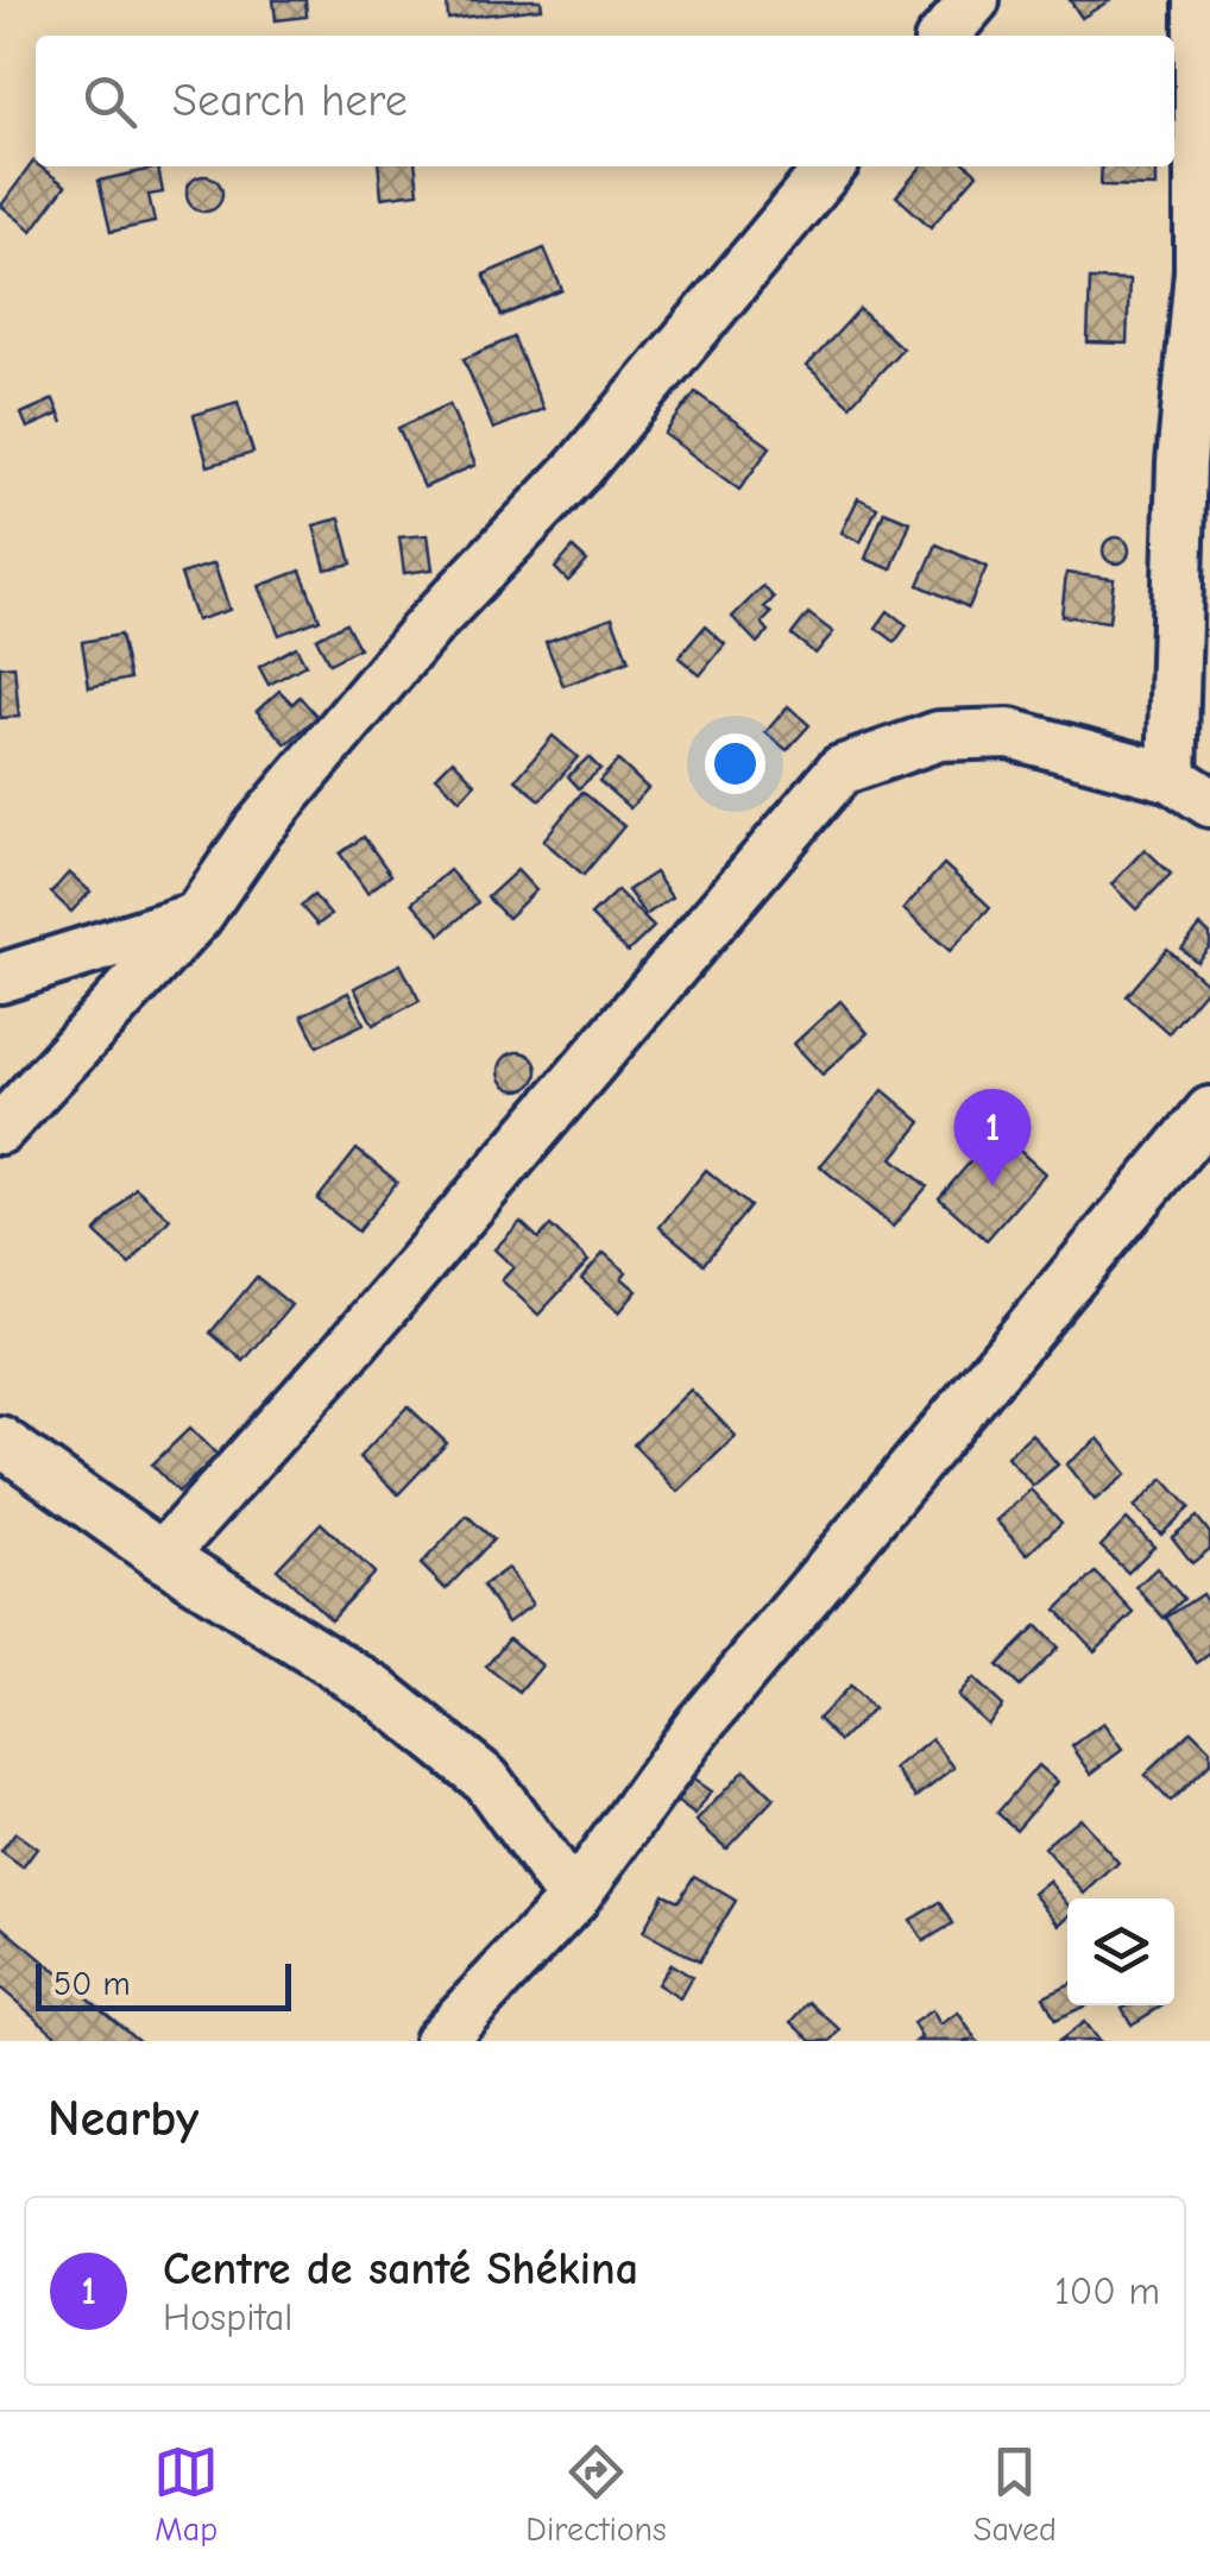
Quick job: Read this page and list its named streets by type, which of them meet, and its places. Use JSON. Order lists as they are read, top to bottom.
{
  "scale_bar": "50 m",
  "page": {
    "search": "Search here",
    "pins": "1",
    "scale": "50 m",
    "heading": "Nearby",
    "list": [
      {
        "mark": "1",
        "name": "Centre de santé Shékina",
        "note": "Hospital",
        "value": "100 m"
      }
    ],
    "nav": ["Map", "Directions", "Saved"]
  }
}
